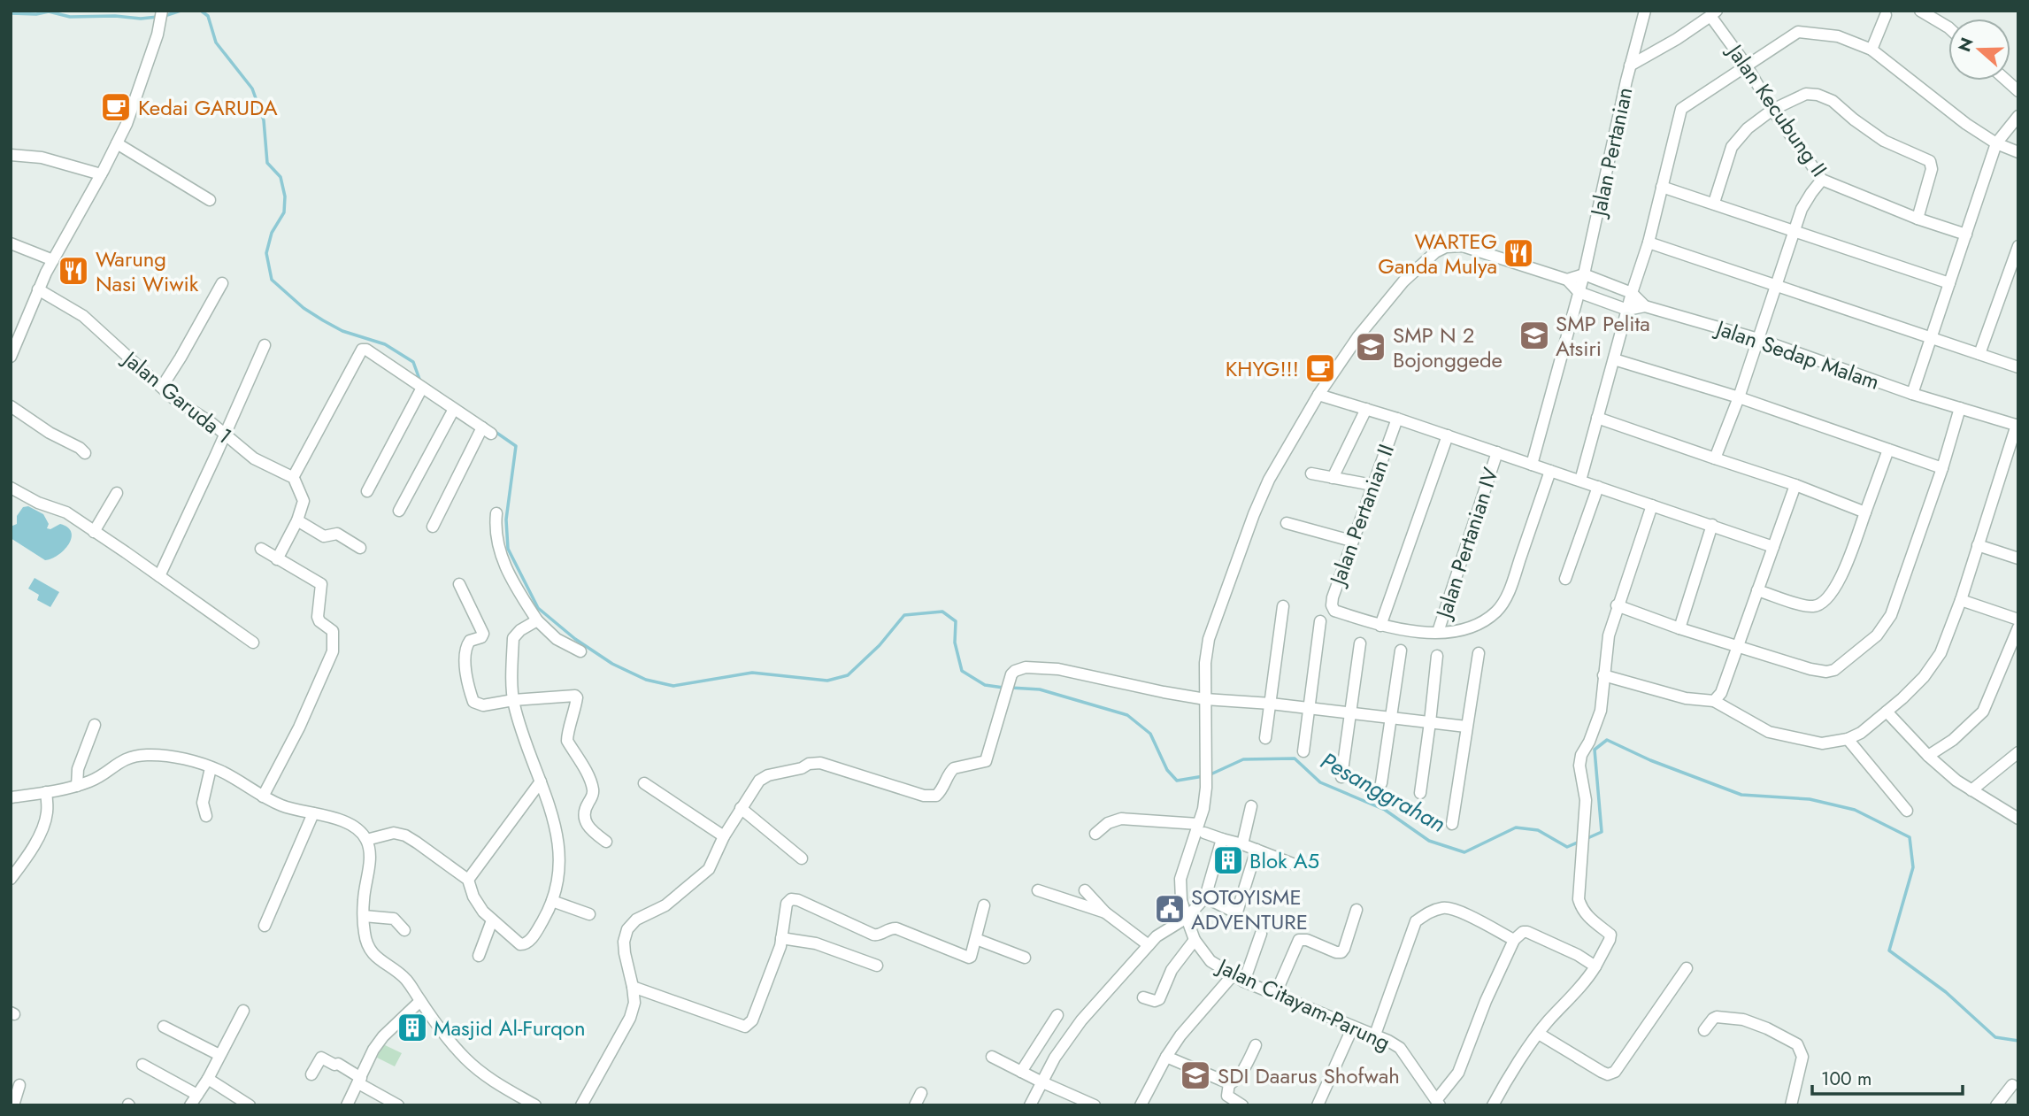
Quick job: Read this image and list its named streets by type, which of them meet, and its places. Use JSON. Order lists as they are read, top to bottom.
{
  "streets": {
    "street": [
      "Jalan Kecubung II",
      "Jalan Pertanian",
      "Jalan Sedap Malam",
      "Jalan Garuda 1",
      "Jalan Pertanian II",
      "Jalan Pertanian IV",
      "Jalan Citayam-Parung"
    ]
  },
  "crossings": [
    ["Jalan Pertanian", "Jalan Sedap Malam"],
    ["Jalan Pertanian", "Jalan Citayam-Parung"]
  ],
  "water": ["Pesanggrahan"],
  "places": {
    "cafe": ["Kedai GARUDA", "KHYG!!!"],
    "restaurant": ["WARTEG Ganda Mulya", "Warung Nasi Wiwik"],
    "school or university": ["SMP Pelita Atsiri", "SMP N 2 Bojonggede", "SDI Daarus Shofwah"],
    "building": ["Blok A5", "Masjid Al-Furqon"],
    "public building": ["SOTOYISME ADVENTURE"]
  },
  "scale_bar": "100 m",
  "north": "left"
}
